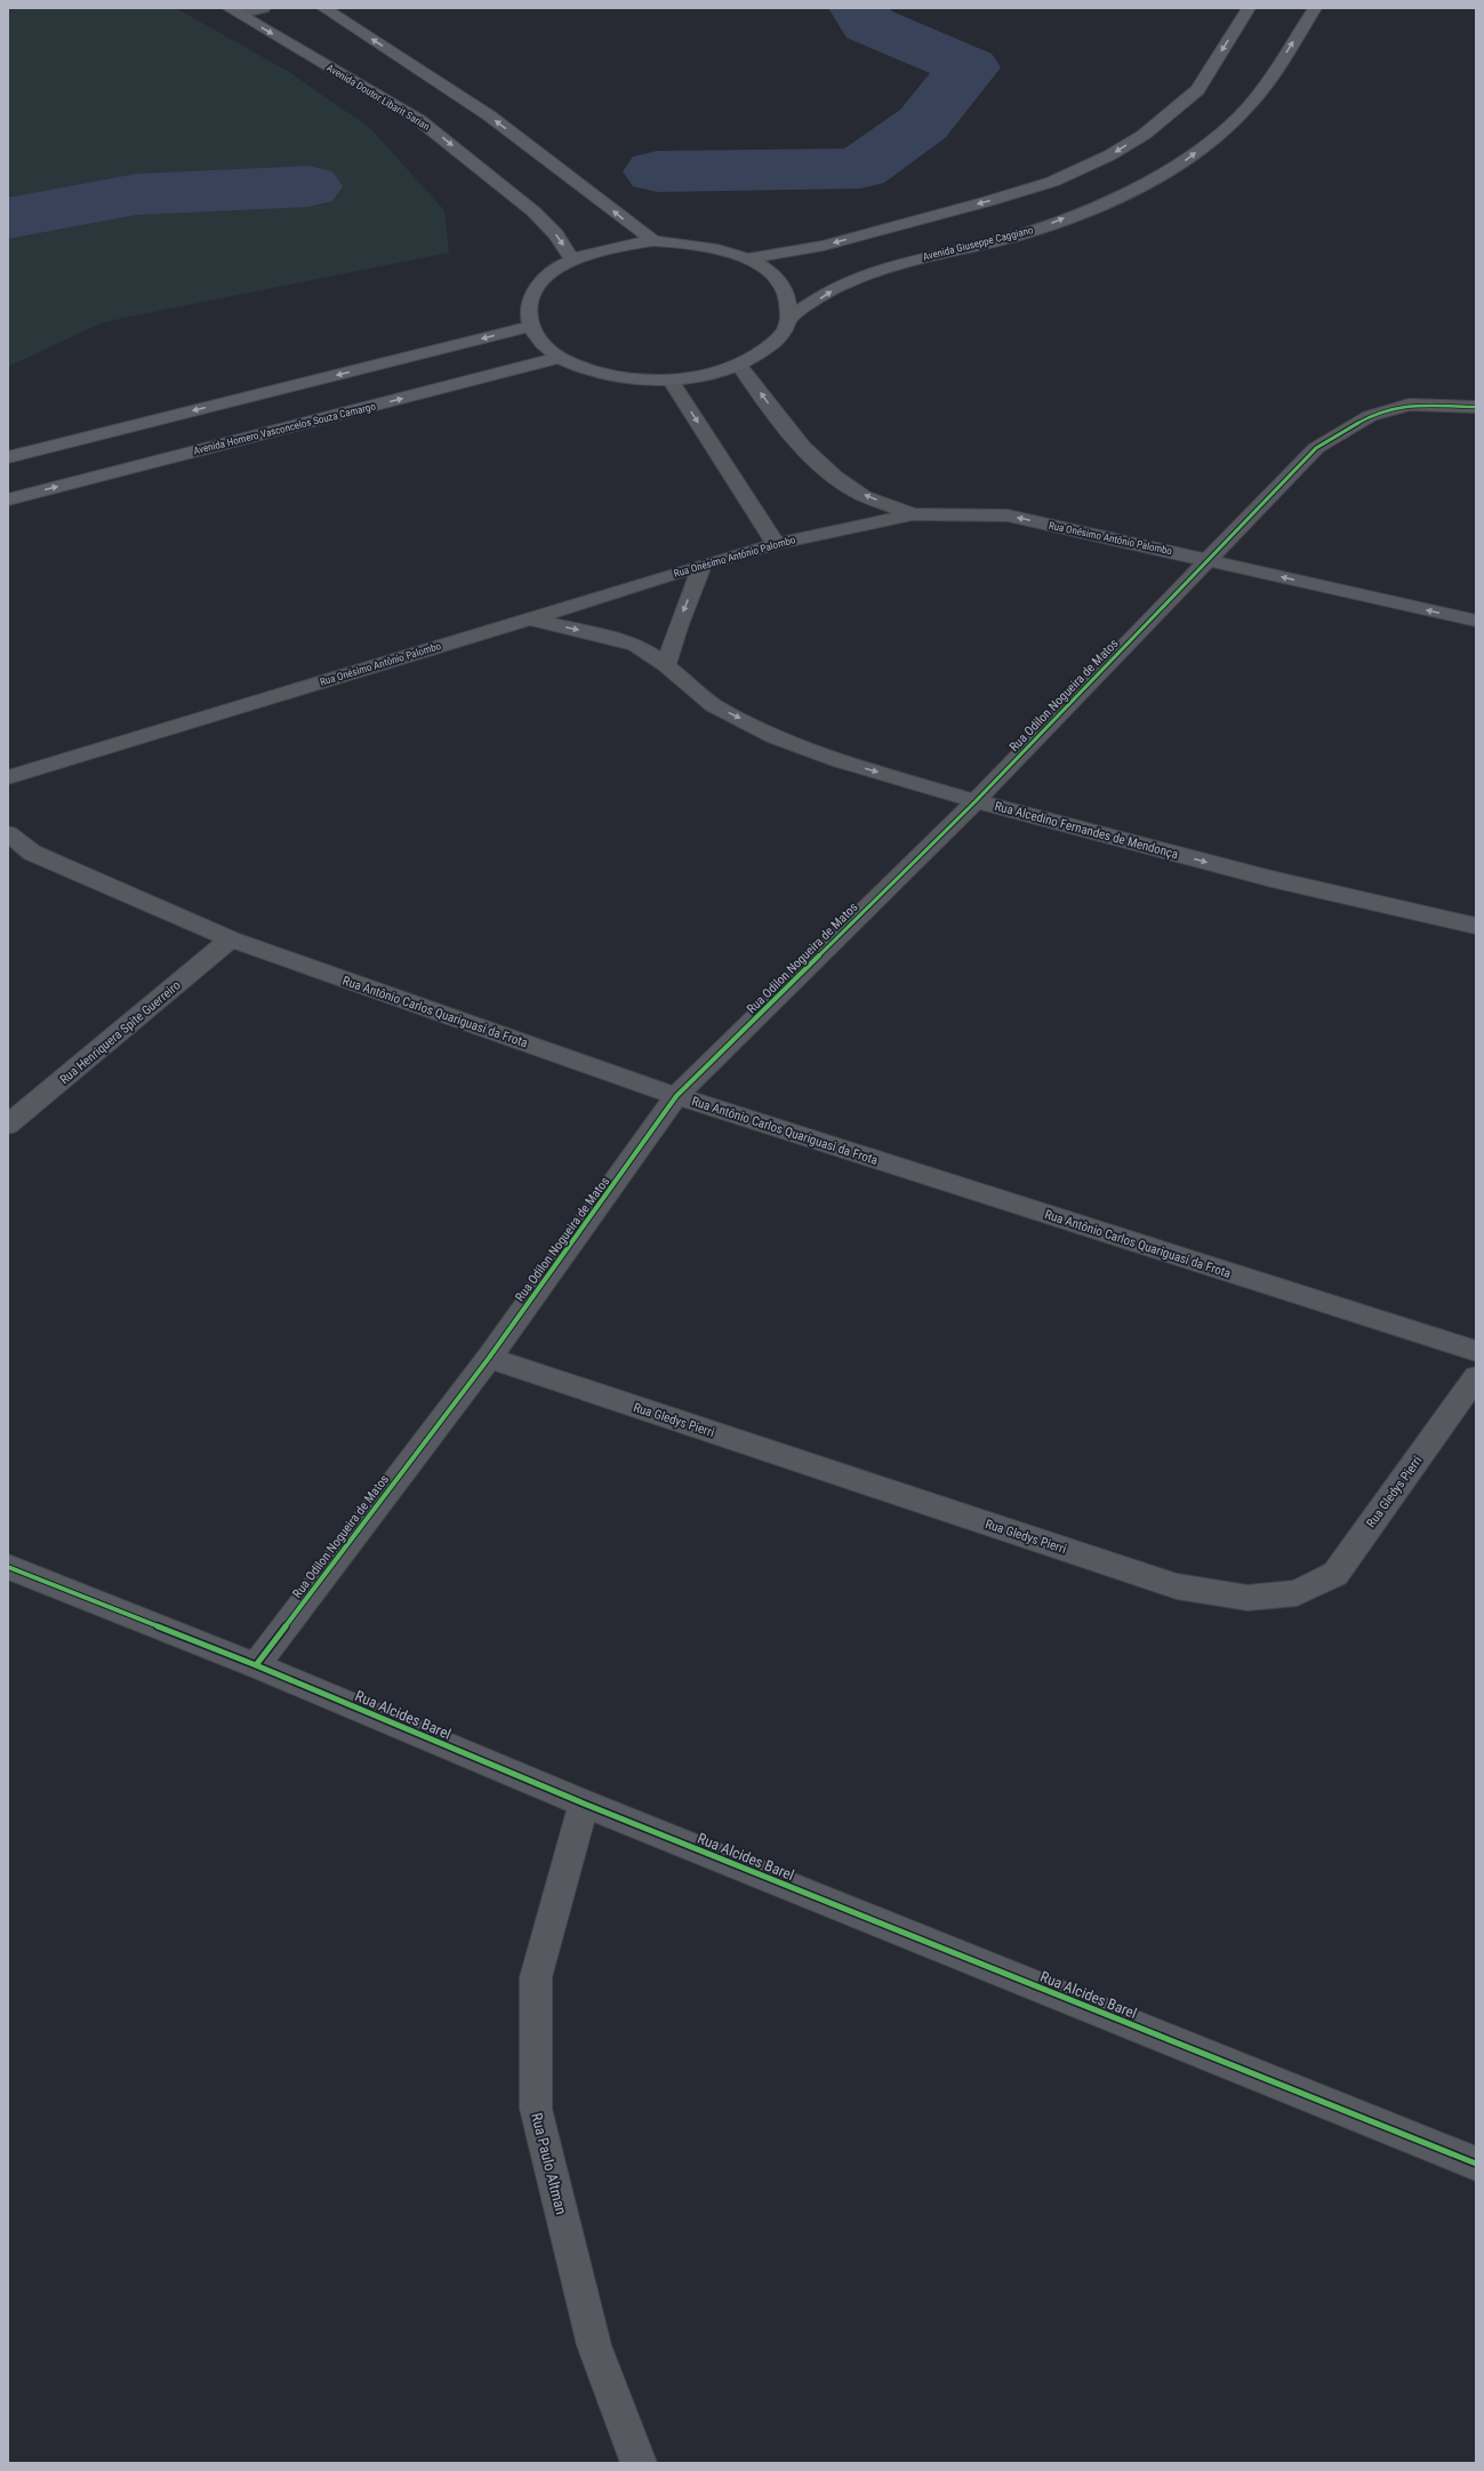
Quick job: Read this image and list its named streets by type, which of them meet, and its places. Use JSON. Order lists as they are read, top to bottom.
{
  "streets": {
    "main road": ["Avenida Doutor Libarit Sarian", "Avenida Giuseppe Caggiano", "Avenida Homero Vasconcelos Souza Camargo"],
    "street": [
      "Rua Onésimo Antônio Palombo",
      "Rua Odilon Nogueira de Matos",
      "Rua Alcedino Fernandes de Mendonça",
      "Rua Antônio Carlos Quariguasi da Frota",
      "Rua Henriquera Spite Guerreiro",
      "Rua Gledys Pierri",
      "Rua Alcides Barel",
      "Rua Paulo Altman"
    ]
  },
  "crossings": [
    ["Rua Onésimo Antônio Palombo", "Rua Odilon Nogueira de Matos"],
    ["Rua Onésimo Antônio Palombo", "Rua Alcedino Fernandes de Mendonça"],
    ["Rua Odilon Nogueira de Matos", "Rua Alcedino Fernandes de Mendonça"],
    ["Rua Odilon Nogueira de Matos", "Rua Antônio Carlos Quariguasi da Frota"],
    ["Rua Odilon Nogueira de Matos", "Rua Gledys Pierri"],
    ["Rua Odilon Nogueira de Matos", "Rua Alcides Barel"],
    ["Rua Antônio Carlos Quariguasi da Frota", "Rua Henriquera Spite Guerreiro"],
    ["Rua Alcides Barel", "Rua Paulo Altman"]
  ],
  "one_way": ["Rua Onésimo Antônio Palombo", "Rua Alcedino Fernandes de Mendonça"]
}
